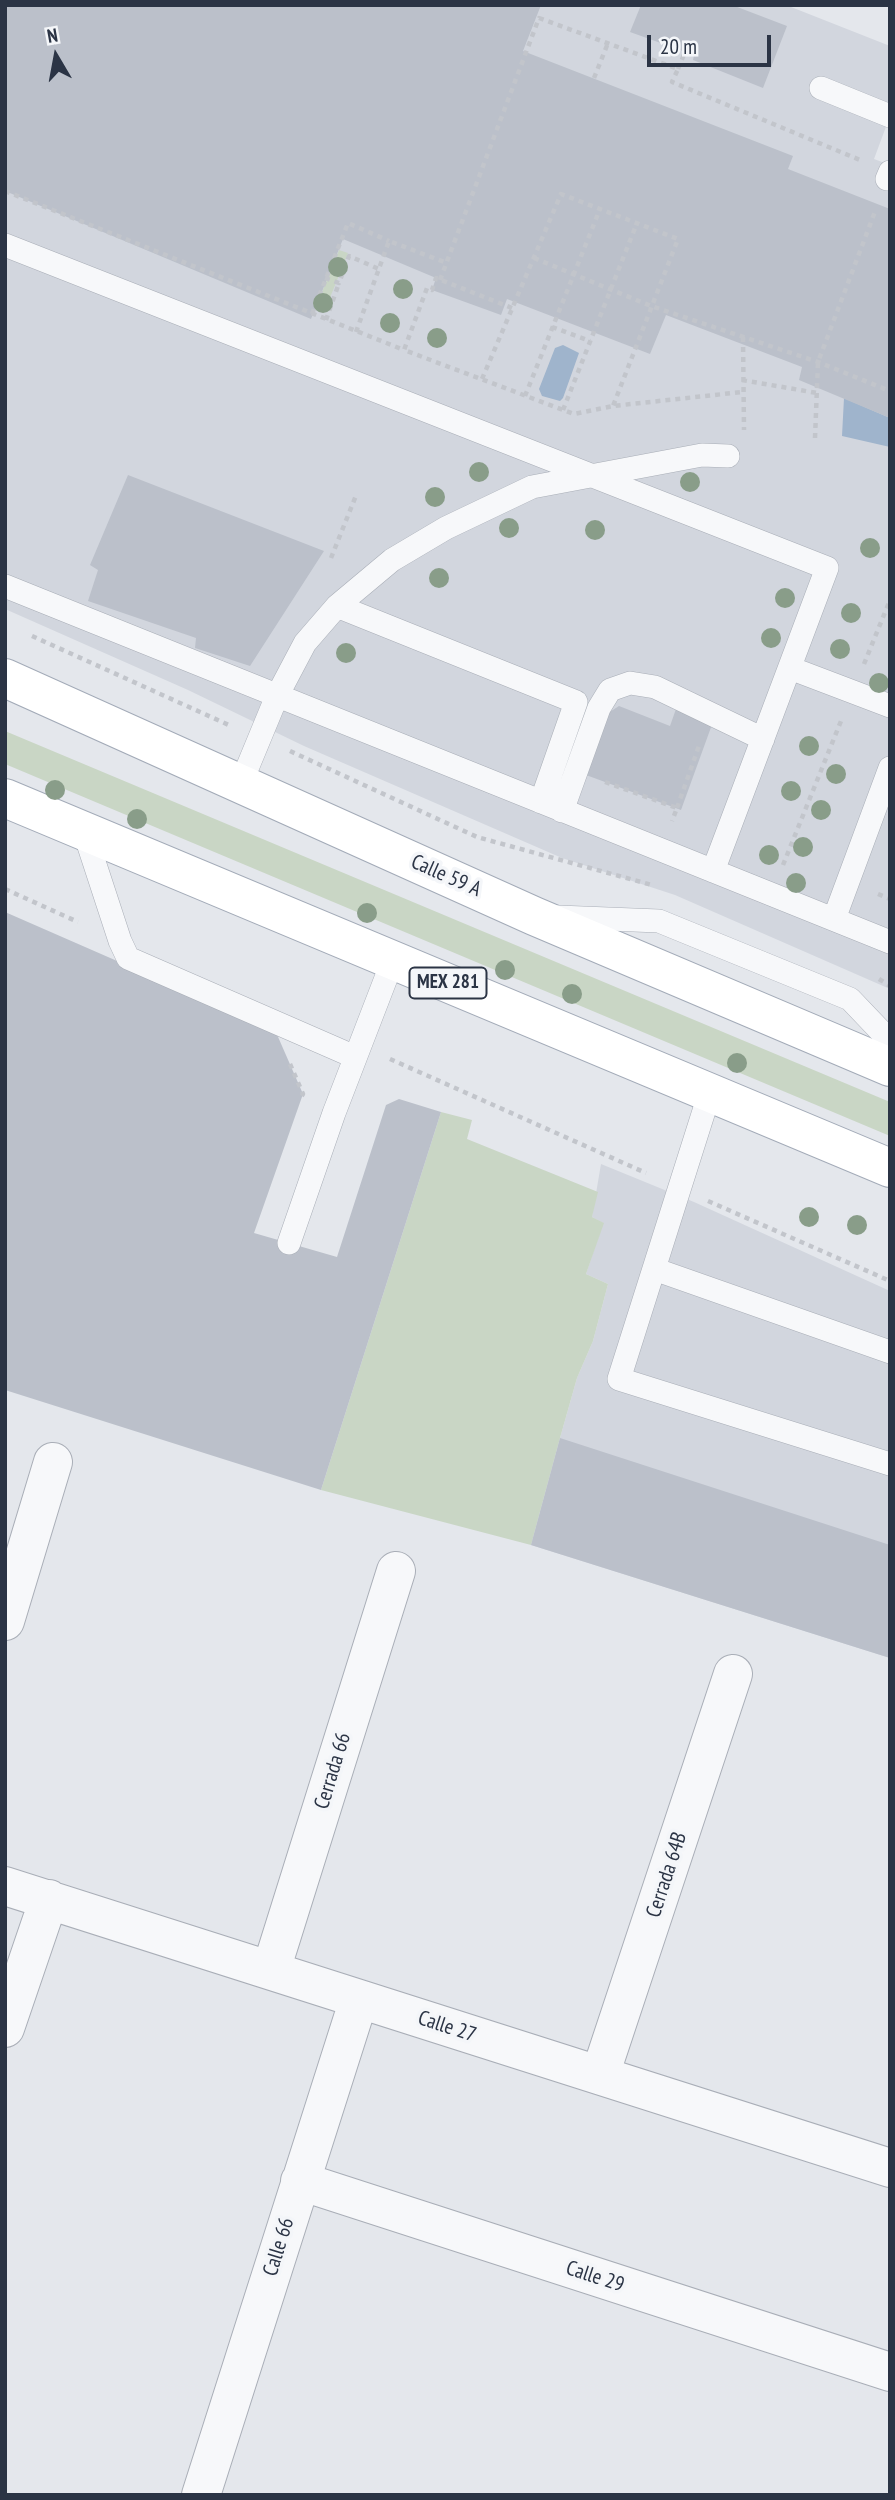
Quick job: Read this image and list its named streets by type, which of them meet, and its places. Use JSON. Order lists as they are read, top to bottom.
{
  "streets": {
    "main road": ["Calle 59 A", "MEX 281"],
    "street": [
      "Cerrada 66",
      "Cerrada 64B",
      "Calle 27",
      "Calle 66",
      "Calle 29"
    ]
  },
  "crossings": [
    ["Cerrada 66", "Calle 27"],
    ["Cerrada 64B", "Calle 27"],
    ["Calle 27", "Calle 66"],
    ["Calle 66", "Calle 29"]
  ],
  "scale_bar": "20 m",
  "north": "top"
}
